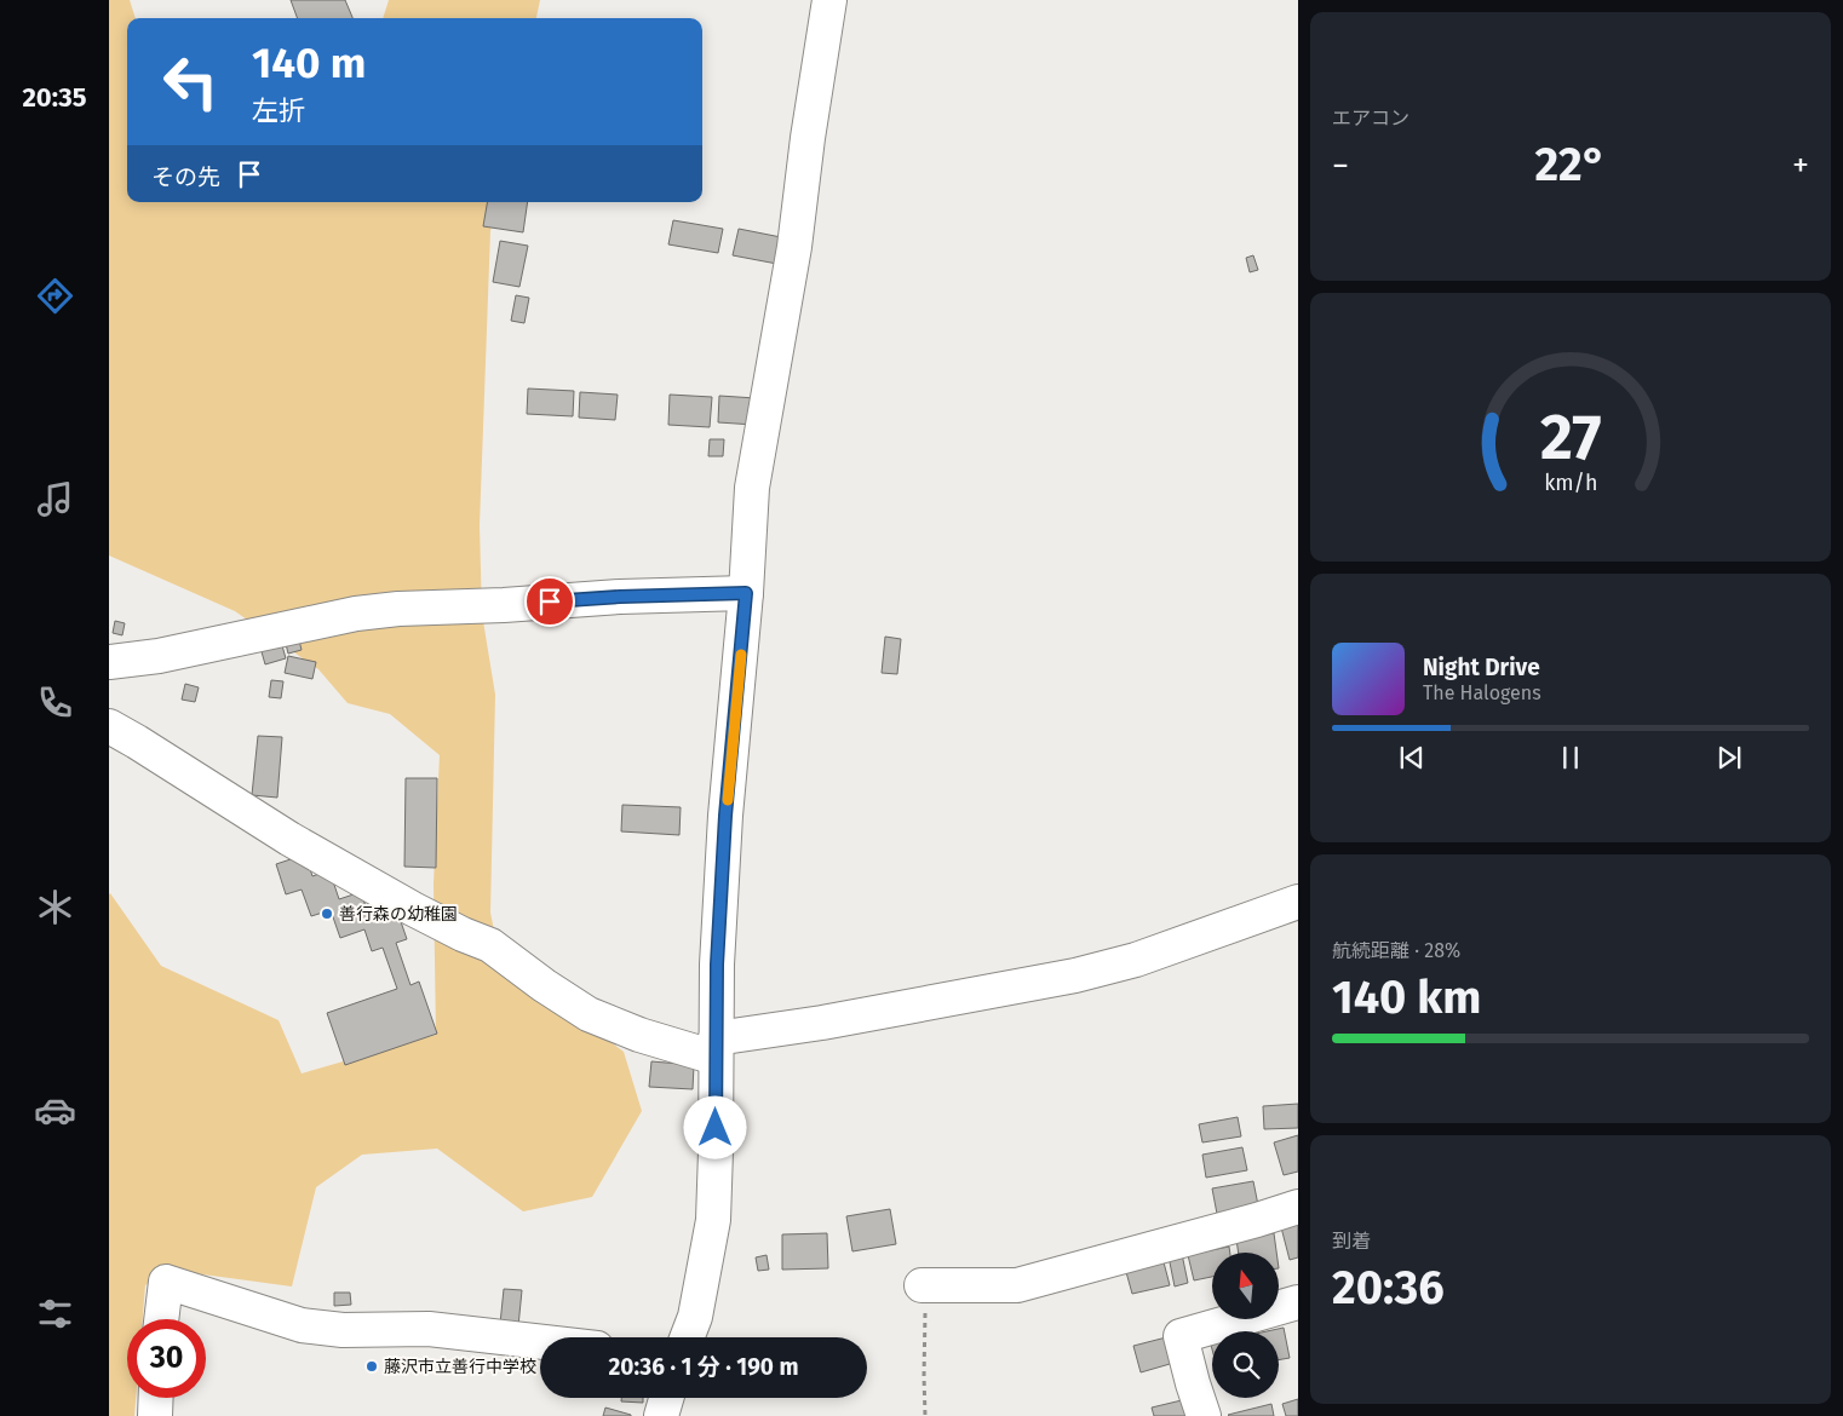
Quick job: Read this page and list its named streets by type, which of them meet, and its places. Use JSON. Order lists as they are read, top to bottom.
{
  "places": ["善行森の幼稚園", "藤沢市立善行中学校"],
  "north": "top",
  "page": {
    "tabs": "20:35",
    "tile": [
      "エアコン",
      ["航続距離 · 28%", "140 km"],
      ["到着", "20:36"]
    ],
    "turn": ["140 m", "左折"],
    "heat": ["−", "22°", "+"],
    "then": "その先",
    "song": ["Night Drive", "The Halogens"],
    "limit": "30",
    "trip": "20:36 · 1 分 · 190 m",
    "gauge": ["27", "km/h"]
  }
}
